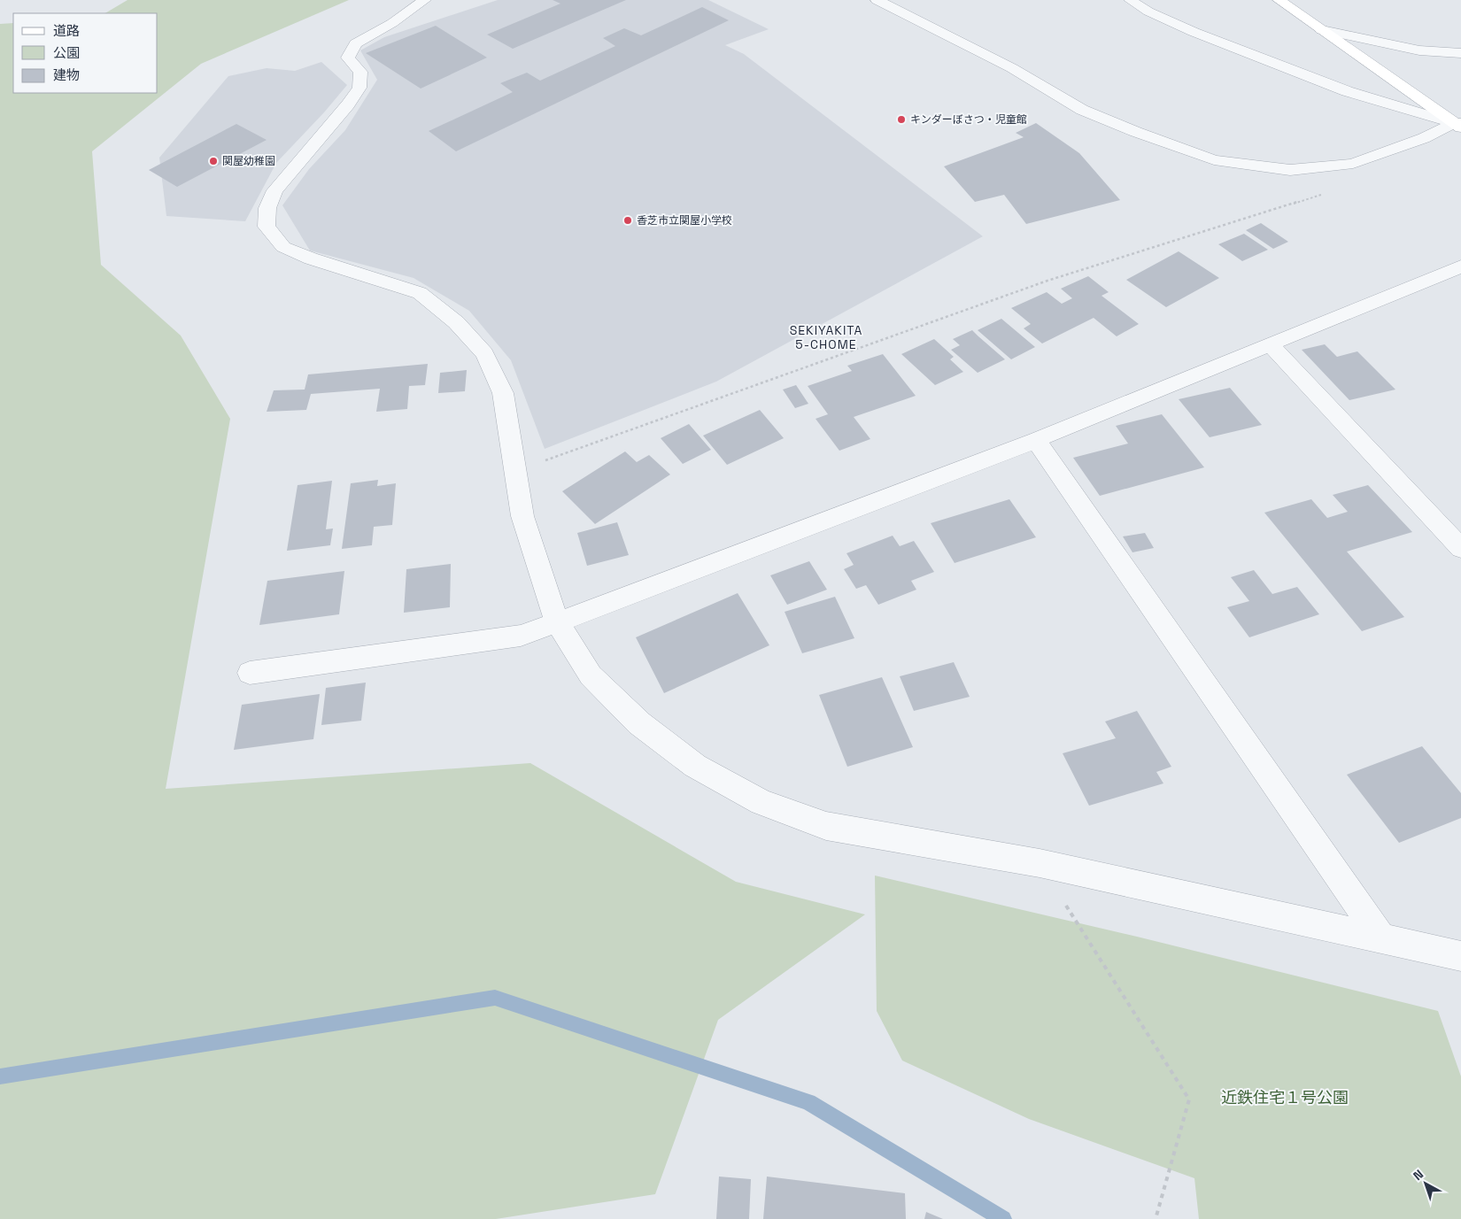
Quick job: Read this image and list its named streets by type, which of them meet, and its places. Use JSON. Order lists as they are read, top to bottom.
{
  "districts": ["SEKIYAKITA 5-CHOME"],
  "parks": ["近鉄住宅１号公園"],
  "places": ["キンダーぼさつ・児童館", "関屋幼稚園", "香芝市立関屋小学校"],
  "legend": ["道路", "公園", "建物"],
  "north": "top left"
}
